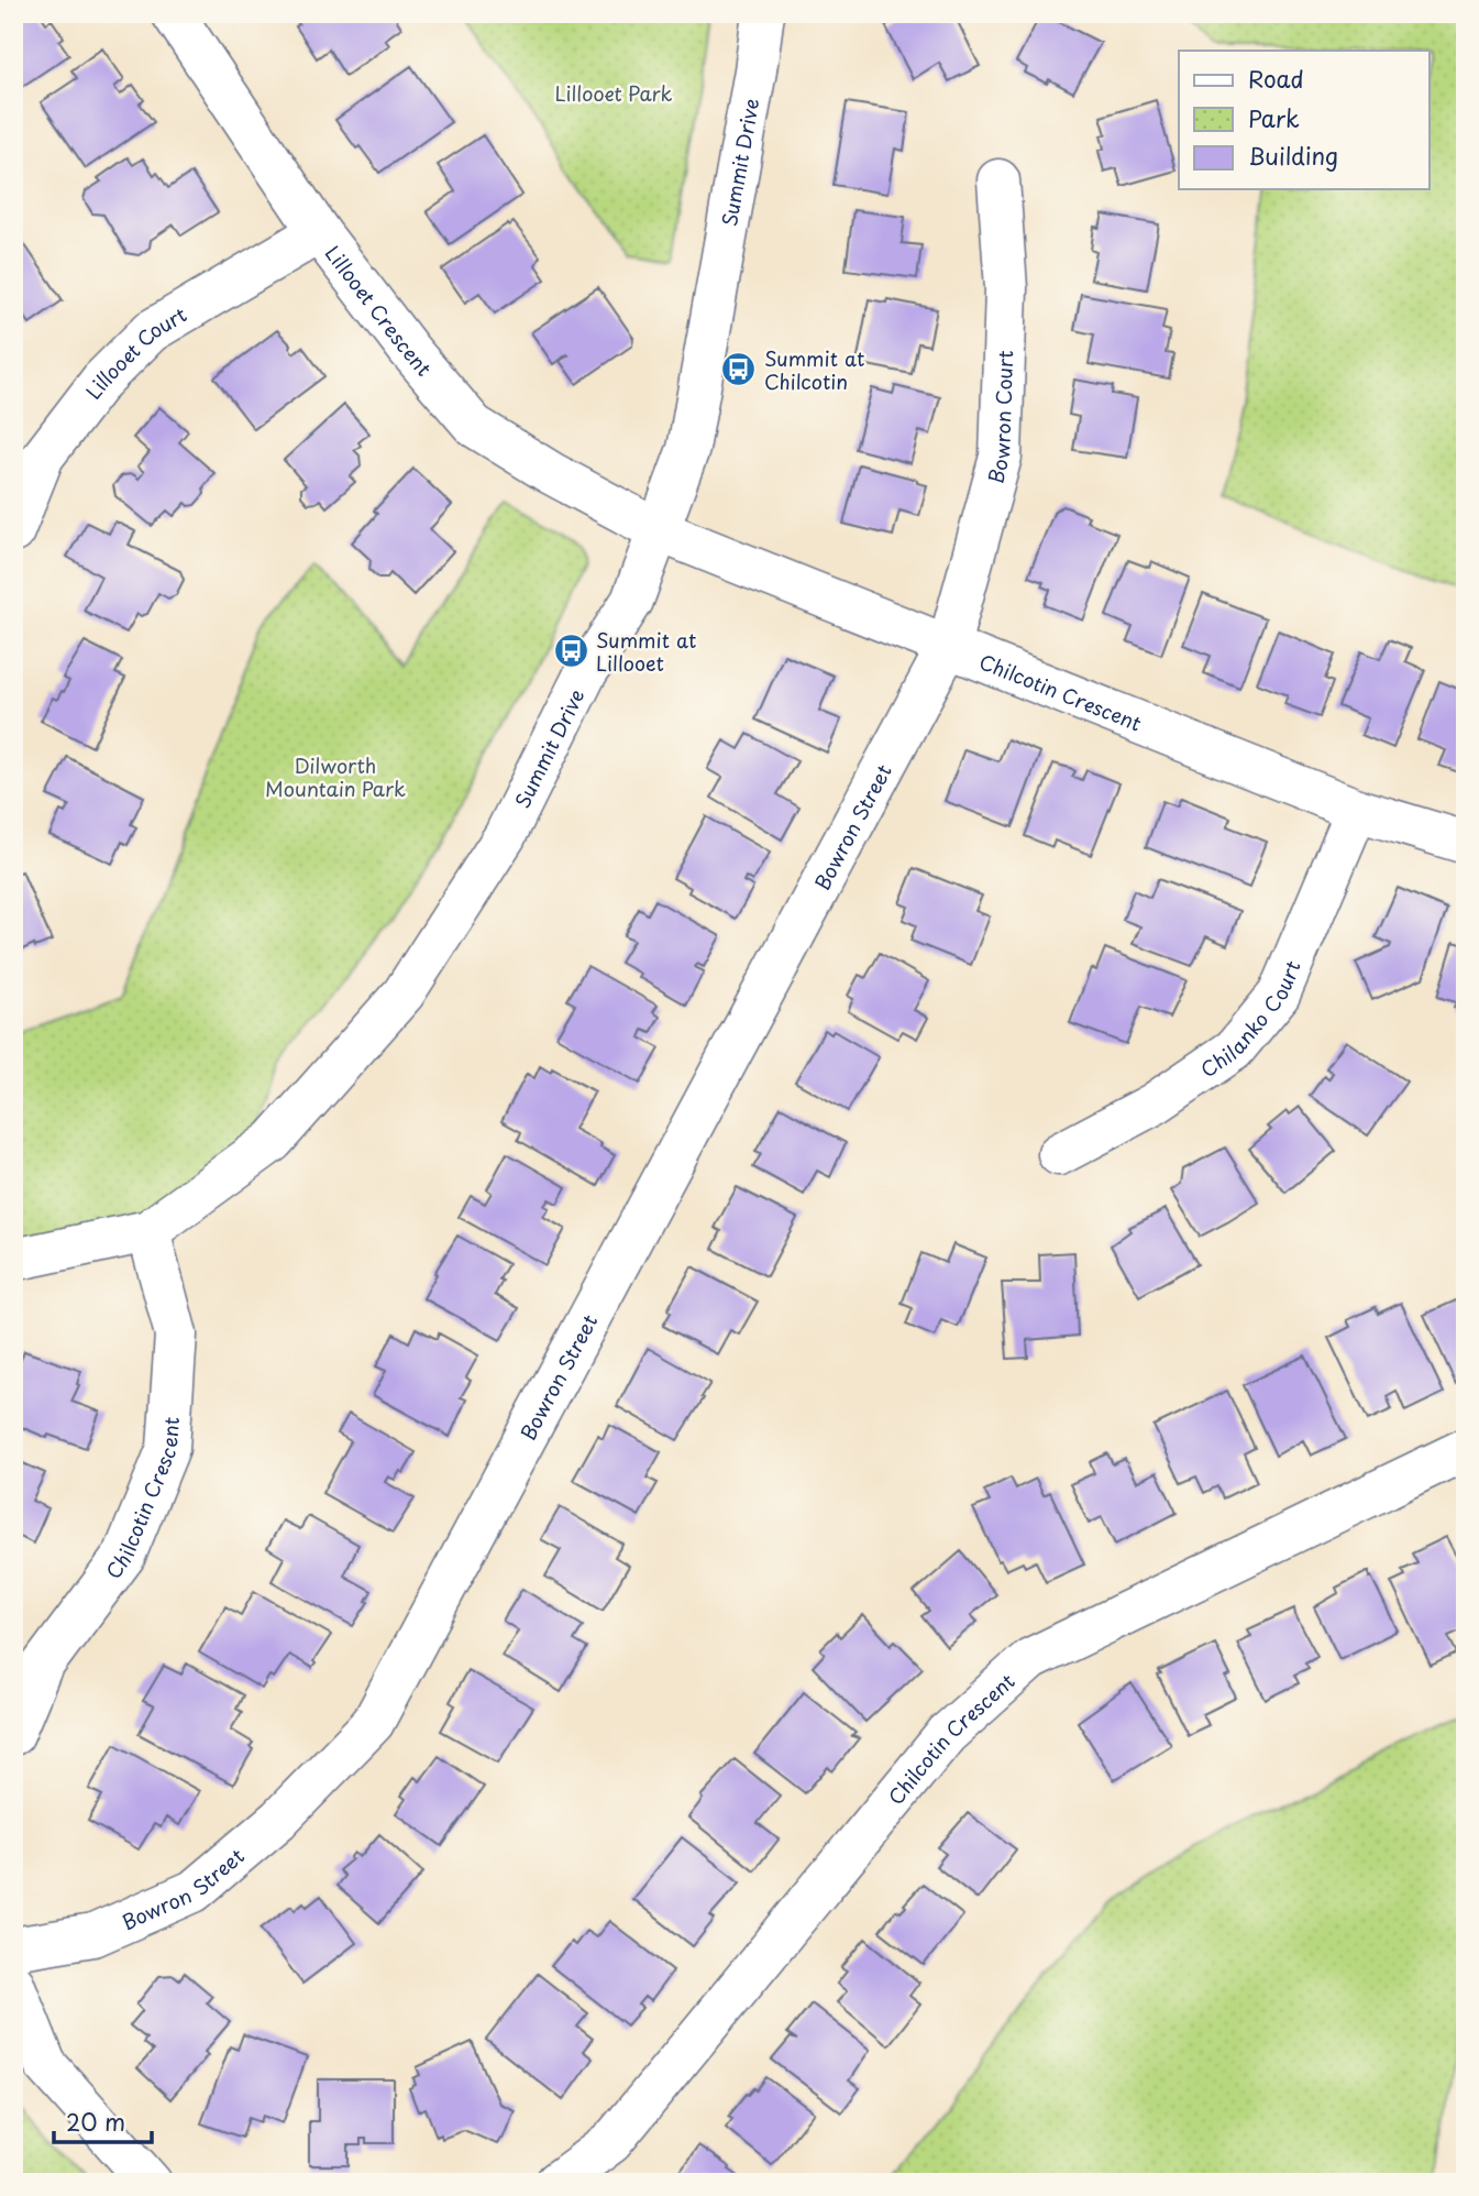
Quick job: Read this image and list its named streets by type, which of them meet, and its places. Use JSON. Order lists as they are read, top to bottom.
{
  "streets": {
    "street": [
      "Summit Drive",
      "Lillooet Crescent",
      "Lillooet Court",
      "Bowron Court",
      "Chilcotin Crescent",
      "Bowron Street",
      "Chilanko Court"
    ]
  },
  "crossings": [
    ["Summit Drive", "Lillooet Crescent"],
    ["Summit Drive", "Chilcotin Crescent"],
    ["Lillooet Crescent", "Lillooet Court"],
    ["Lillooet Crescent", "Chilcotin Crescent"],
    ["Bowron Court", "Chilcotin Crescent"],
    ["Bowron Court", "Bowron Street"],
    ["Chilcotin Crescent", "Bowron Street"],
    ["Chilcotin Crescent", "Chilanko Court"]
  ],
  "parks": ["Lillooet Park", "Dilworth Mountain Park"],
  "places": {
    "bus stop": ["Summit at Chilcotin", "Summit at Lillooet"]
  },
  "legend": ["Road", "Park", "Building"],
  "scale_bar": "20 m"
}
